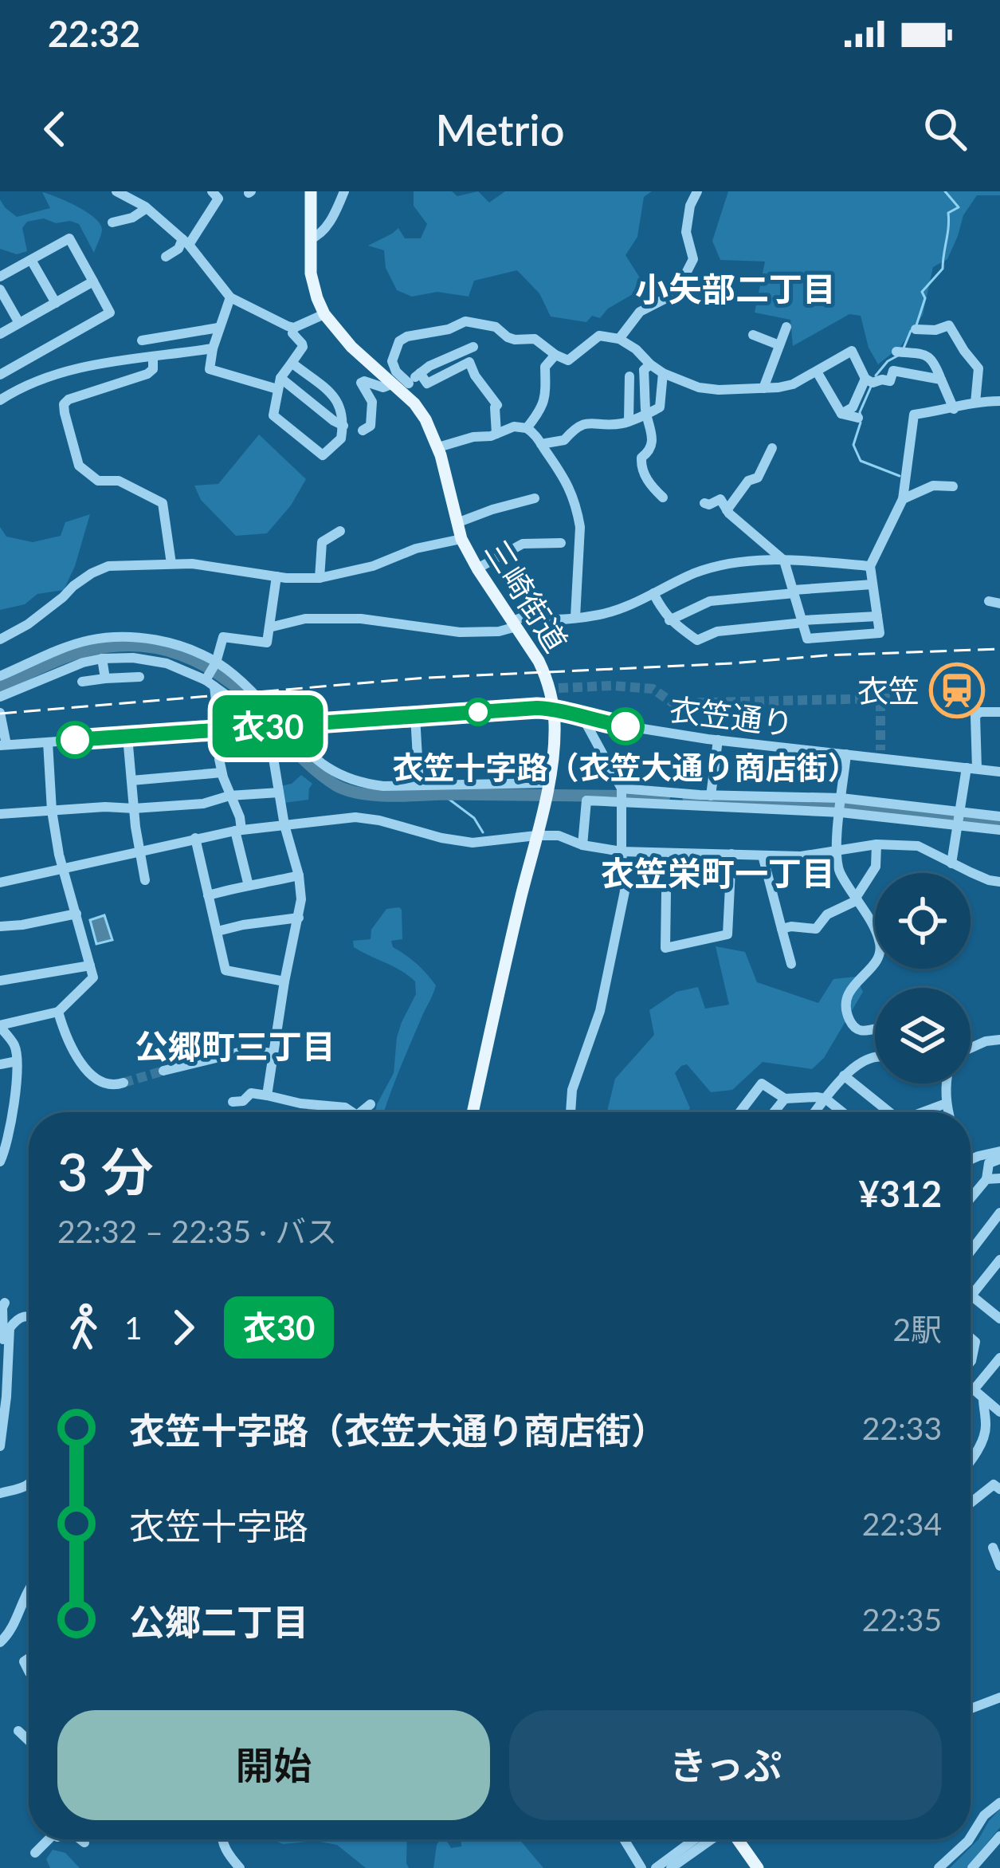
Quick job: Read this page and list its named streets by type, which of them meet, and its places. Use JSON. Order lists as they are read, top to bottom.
{
  "streets": {
    "main road": ["三崎街道"],
    "street": ["衣笠通り"]
  },
  "crossings": [
    ["三崎街道", "衣笠通り"]
  ],
  "districts": ["小矢部二丁目", "衣笠栄町一丁目", "公郷町三丁目"],
  "places": {
    "station": ["衣笠"],
    "other": ["衣笠十字路（衣笠大通り商店街）"]
  },
  "lines": ["bus line 衣30"],
  "page": {
    "status": "22:32",
    "header": "Metrio",
    "on_map": "衣30",
    "heading": ["3 分", "22:32 – 22:35 · バス", "¥312"],
    "legs": ["1", "衣30", "2駅"],
    "list": [
      {
        "name": "衣笠十字路（衣笠大通り商店街）",
        "value": "22:33"
      },
      {
        "name": "衣笠十字路",
        "value": "22:34"
      },
      {
        "name": "公郷二丁目",
        "value": "22:35"
      }
    ],
    "buttons": ["開始", "きっぷ"]
  }
}
